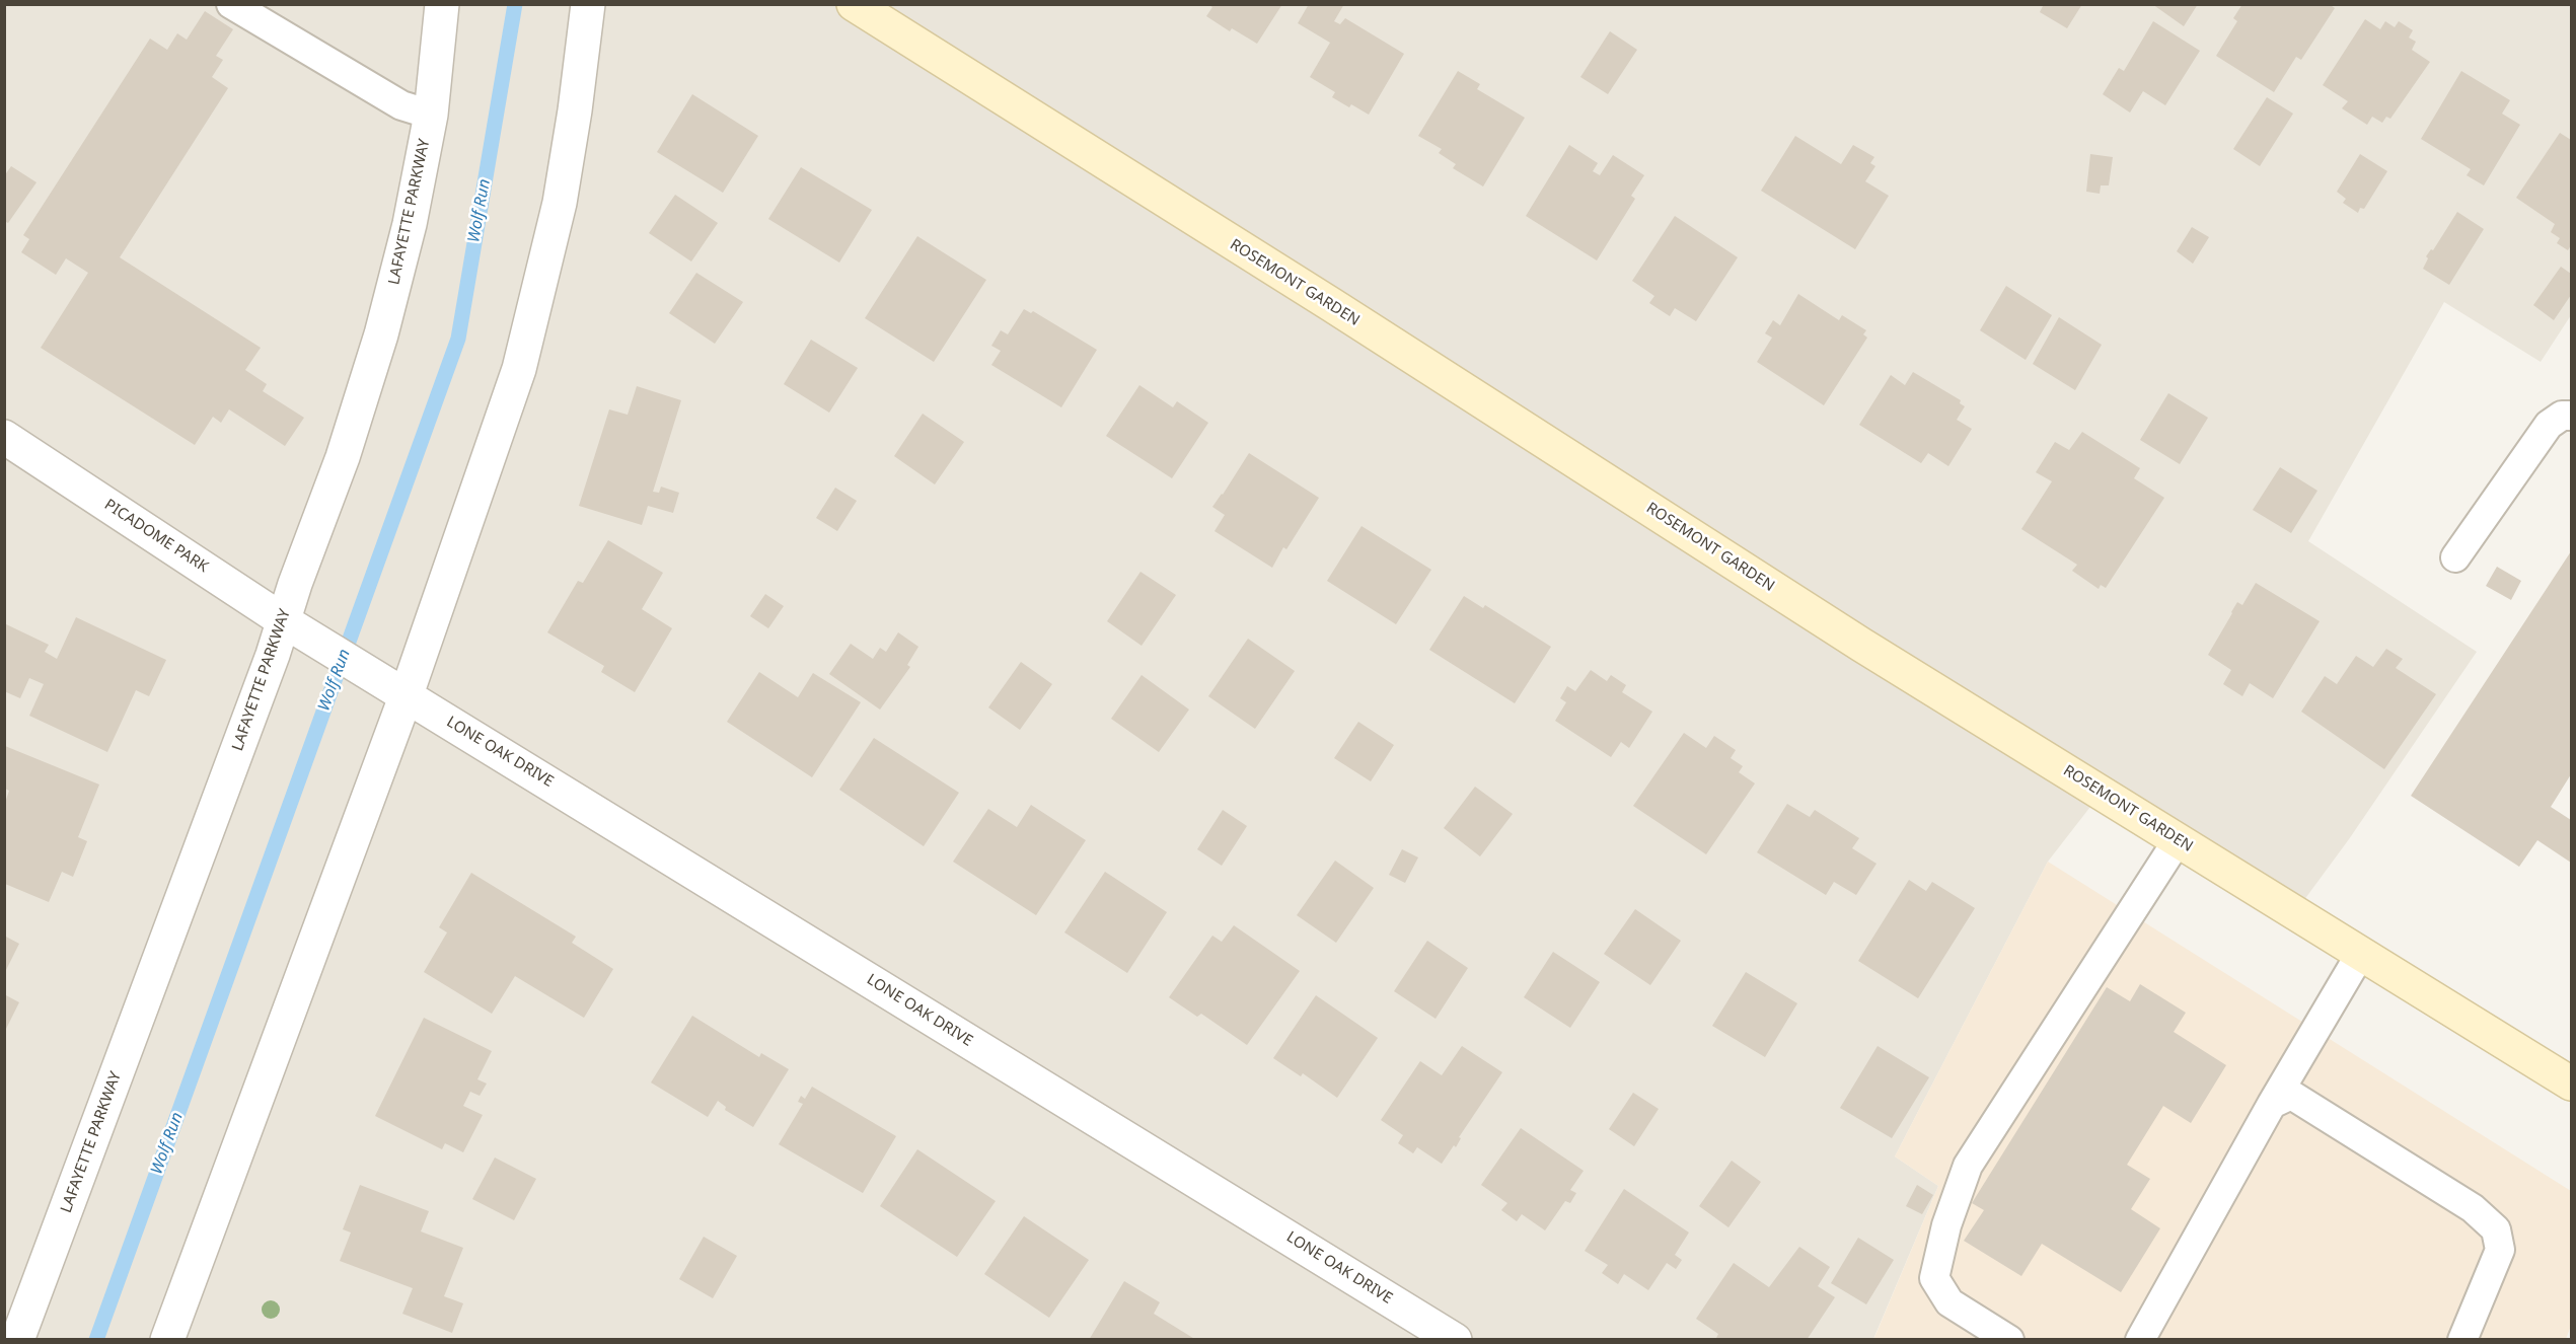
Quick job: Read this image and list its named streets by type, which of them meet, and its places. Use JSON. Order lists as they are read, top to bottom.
{
  "streets": {
    "main road": ["ROSEMONT GARDEN"],
    "street": ["LAFAYETTE PARKWAY", "PICADOME PARK", "LONE OAK DRIVE"]
  },
  "crossings": [
    ["LAFAYETTE PARKWAY", "PICADOME PARK"],
    ["PICADOME PARK", "LONE OAK DRIVE"]
  ],
  "water": ["Wolf Run"]
}
